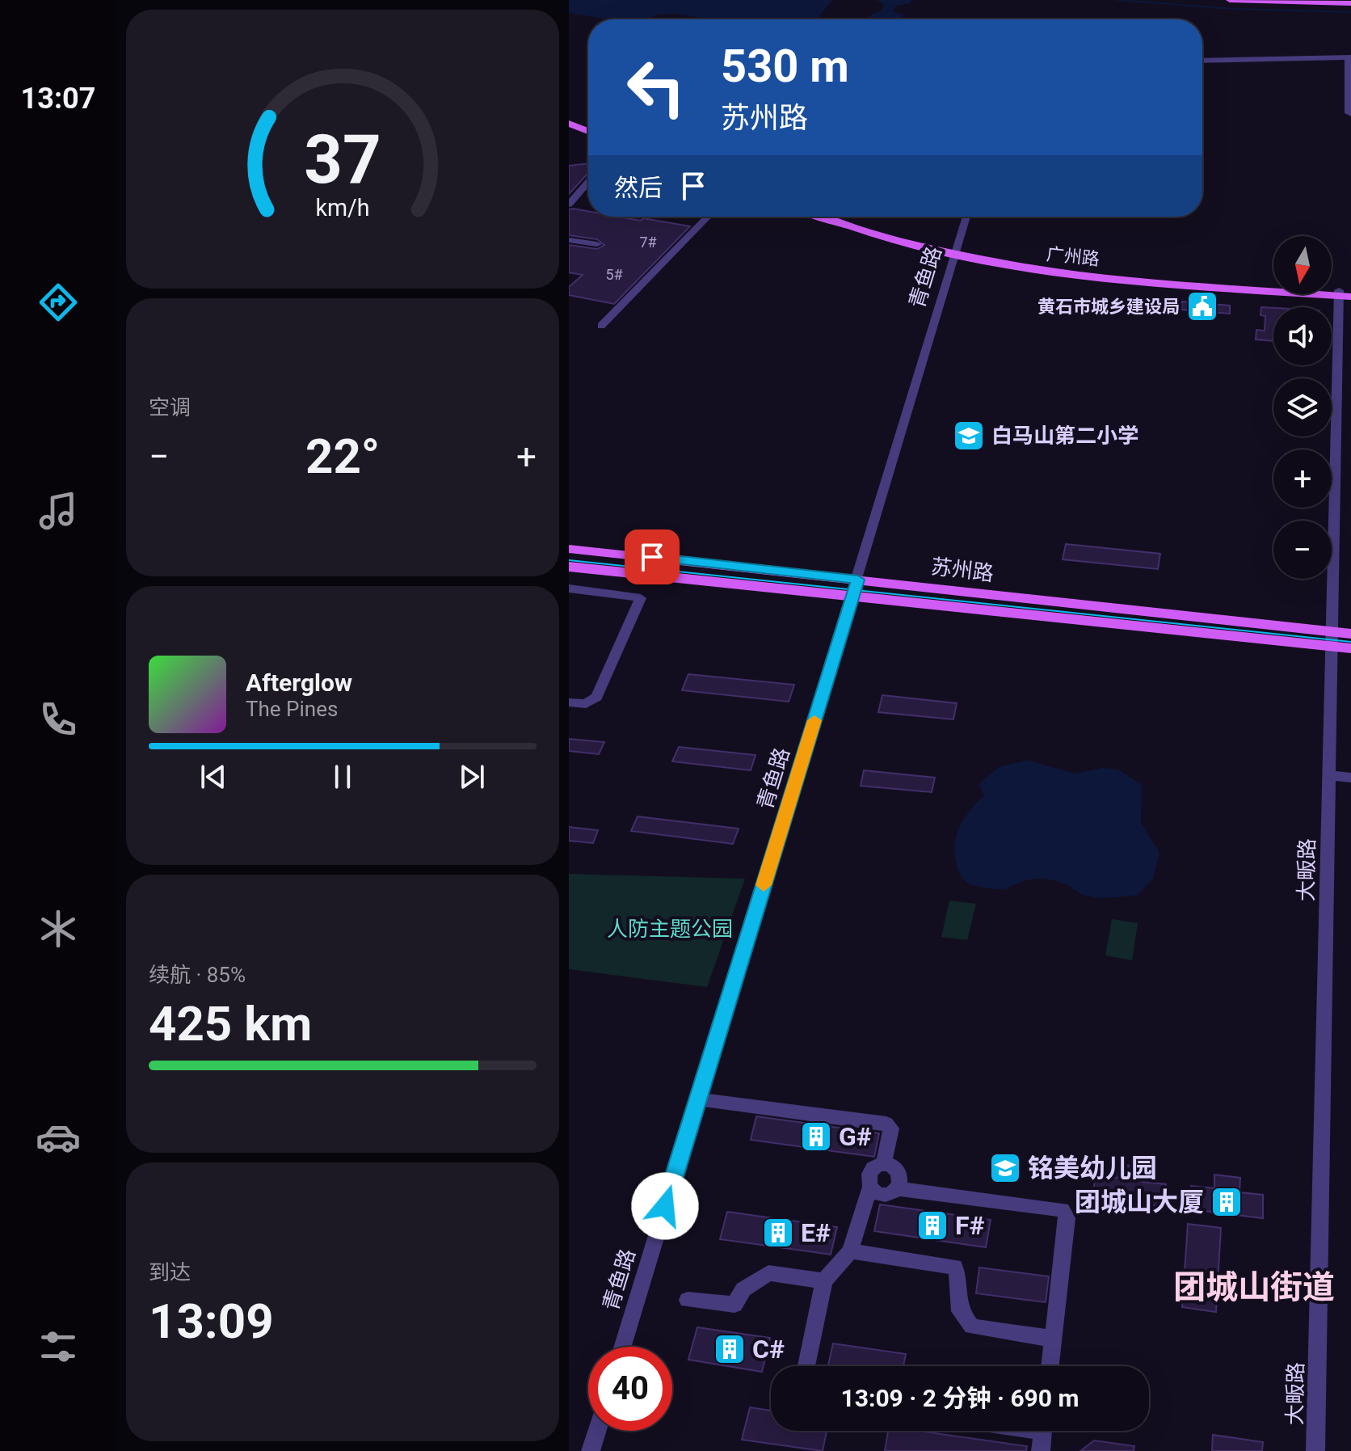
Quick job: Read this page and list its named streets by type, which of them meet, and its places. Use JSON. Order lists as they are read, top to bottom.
{
  "streets": {
    "main road": ["广州路", "苏州路"],
    "street": ["青鱼路", "大畈路"]
  },
  "crossings": [
    ["广州路", "青鱼路"],
    ["广州路", "大畈路"],
    ["青鱼路", "苏州路"],
    ["苏州路", "大畈路"]
  ],
  "districts": ["团城山街道"],
  "parks": ["人防主题公园"],
  "places": {
    "public building": ["黄石市城乡建设局"],
    "school or university": ["白马山第二小学", "铭美幼儿园"],
    "building": [
      "G#",
      "团城山大厦",
      "F#",
      "E#",
      "C#"
    ]
  },
  "house_numbers": ["7#", "5#"],
  "north": "bottom",
  "page": {
    "tabs": "13:07",
    "turn": ["530 m", "苏州路"],
    "then": "然后",
    "map_buttons": ["+", "−"],
    "tile": [
      "空调",
      ["续航 · 85%", "425 km"],
      ["到达", "13:09"]
    ],
    "heat": ["−", "22°", "+"],
    "song": ["Afterglow", "The Pines"],
    "limit": "40",
    "trip": "13:09 · 2 分钟 · 690 m",
    "gauge": ["37", "km/h"]
  }
}
